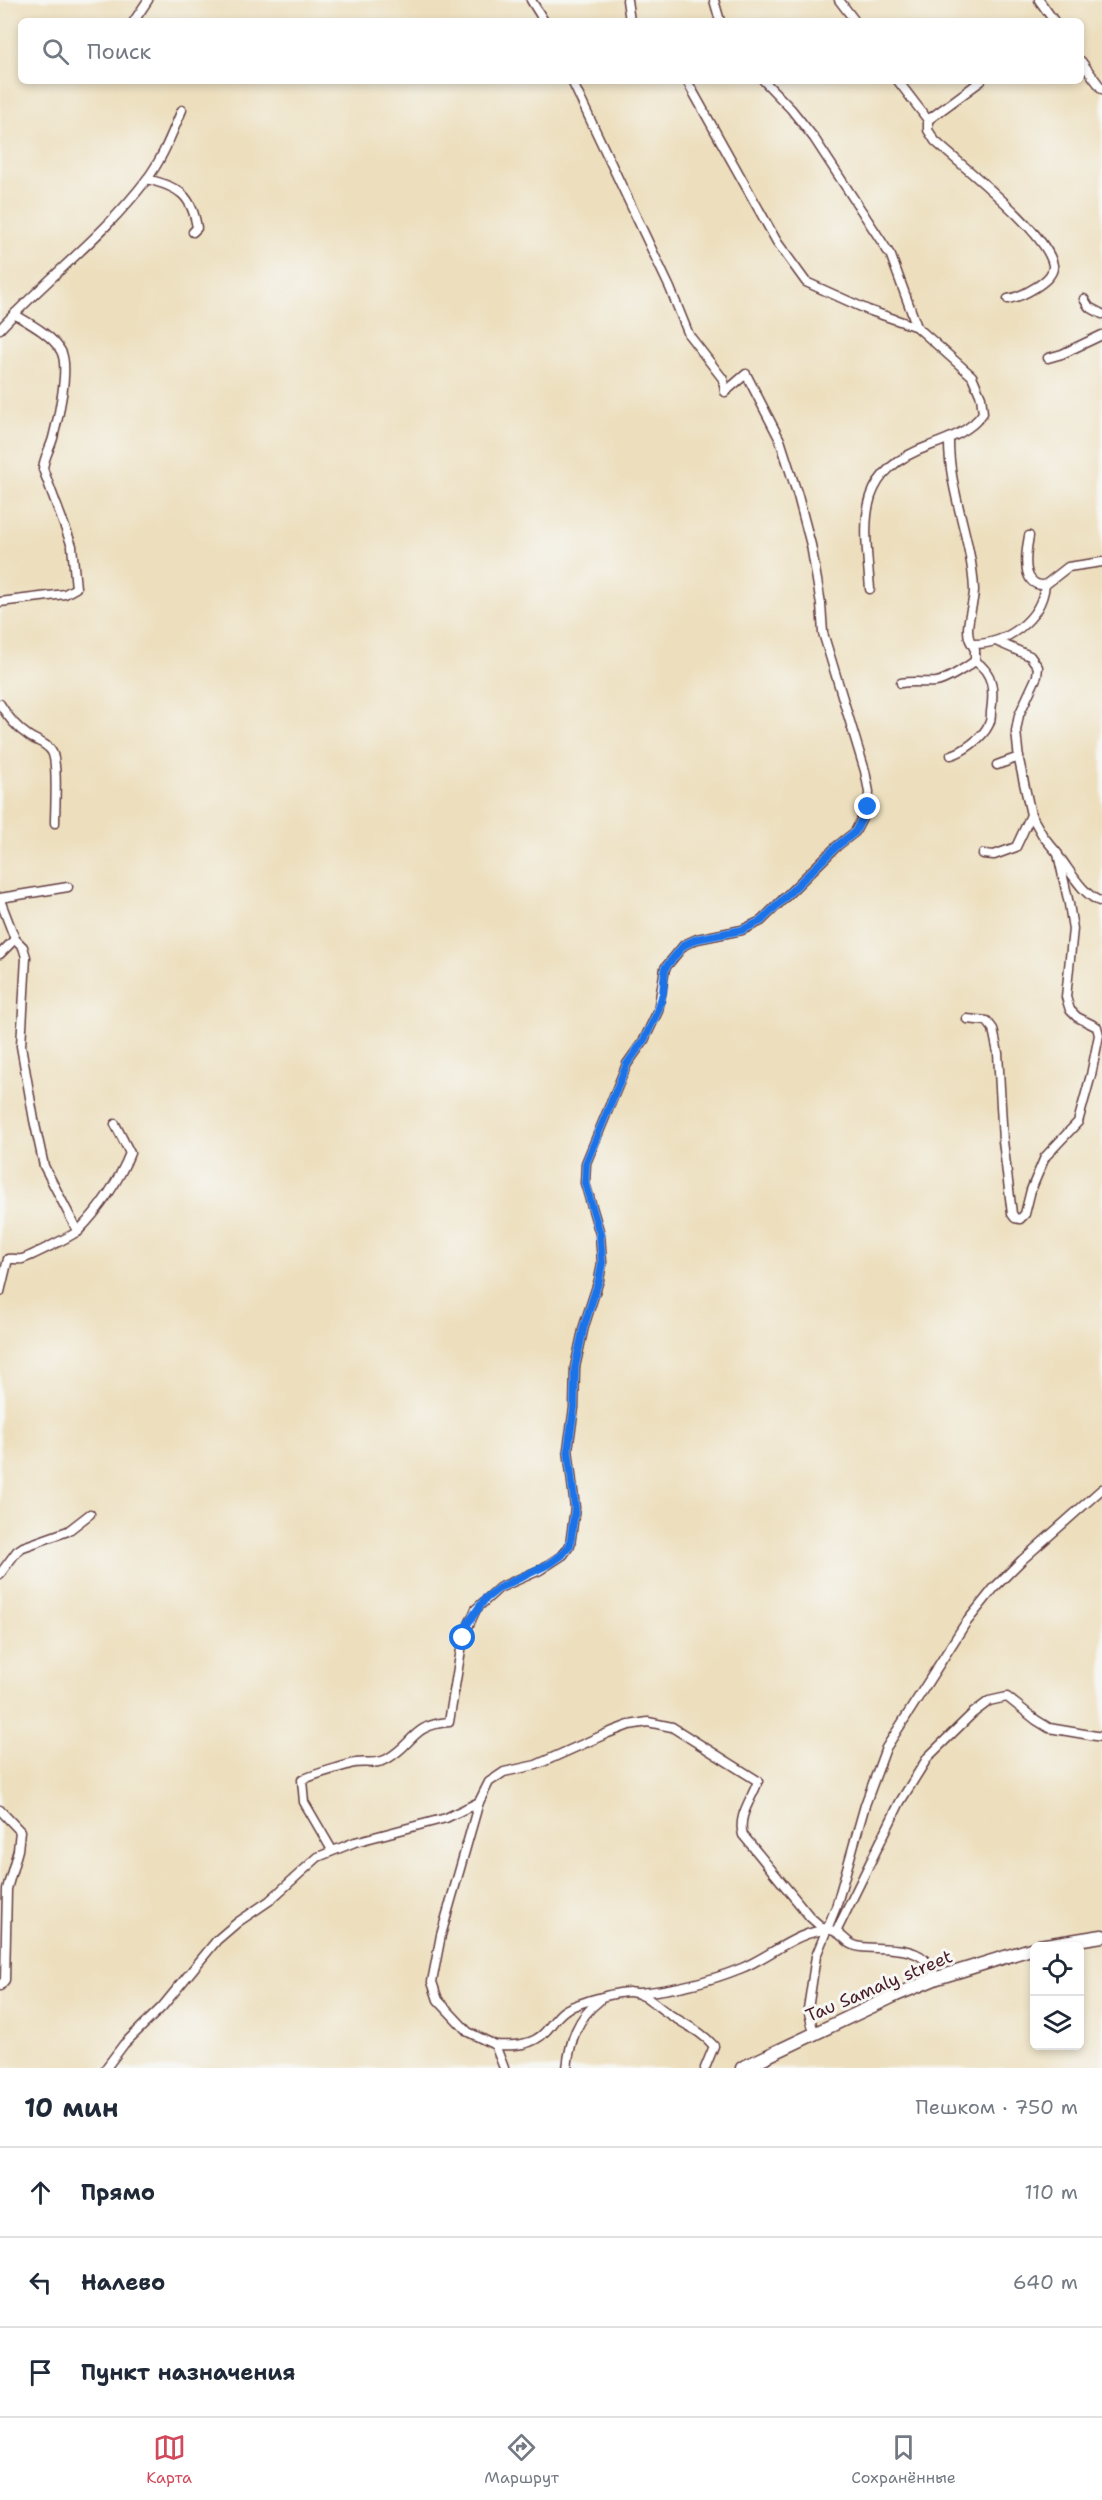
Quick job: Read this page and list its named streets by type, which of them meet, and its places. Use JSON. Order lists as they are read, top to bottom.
{
  "streets": {
    "street": ["Tau Samaly street"]
  },
  "page": {
    "search": "Поиск",
    "heading": ["10 мин", "Пешком · 750 m"],
    "list": [
      ["Прямо", "110 m"],
      ["Налево", "640 m"],
      "Пункт назначения"
    ],
    "nav": ["Карта", "Маршрут", "Сохранённые"]
  }
}
